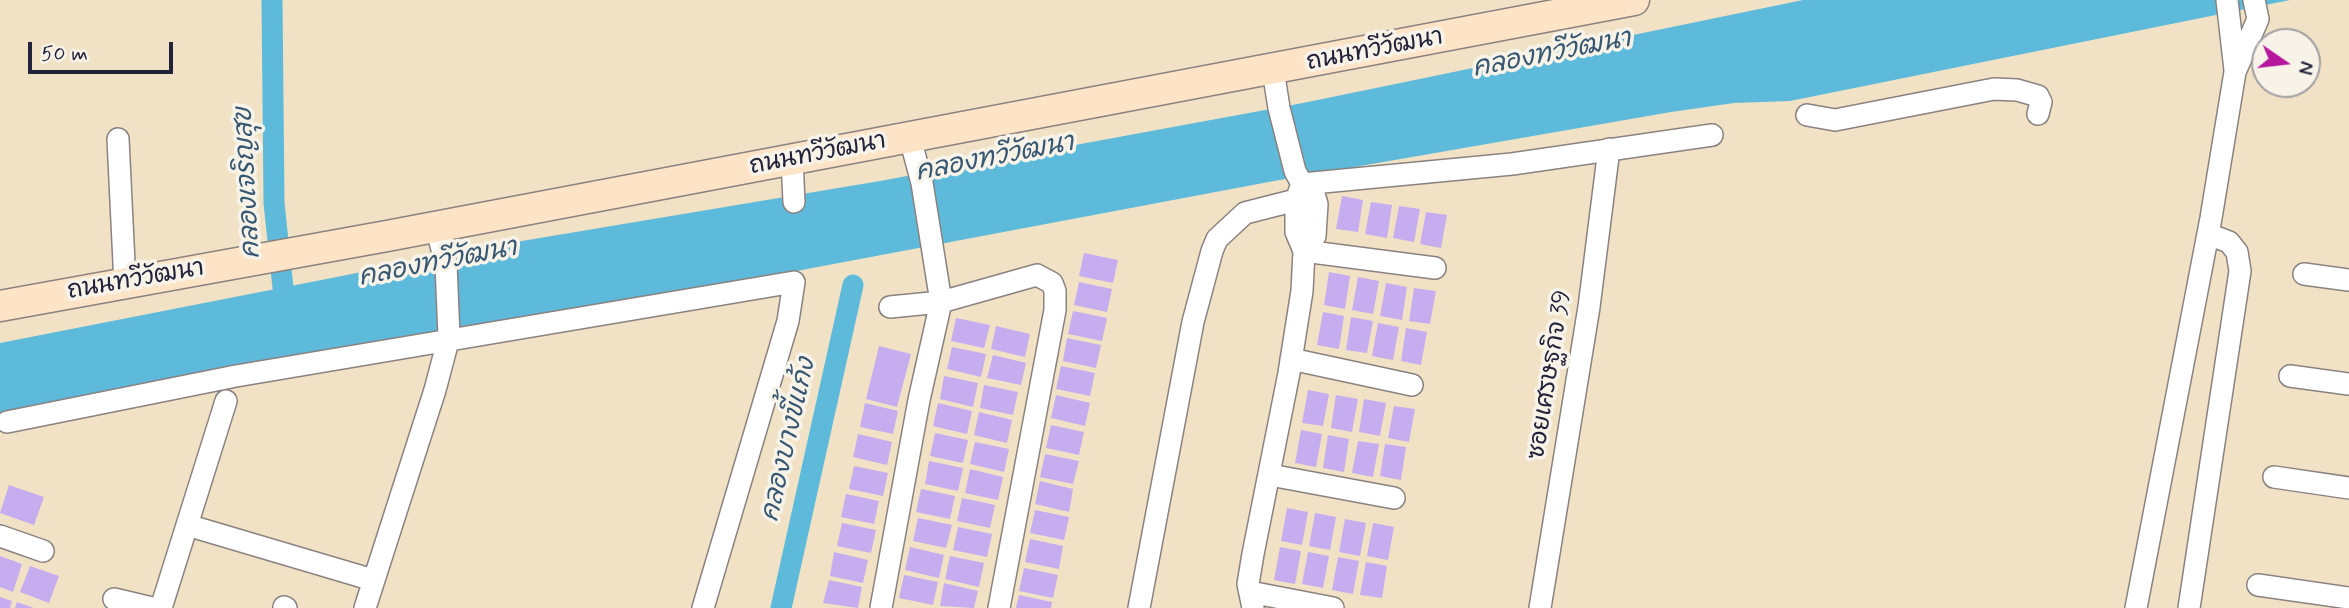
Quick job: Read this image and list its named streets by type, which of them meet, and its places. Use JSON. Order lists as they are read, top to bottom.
{
  "streets": {
    "main road": ["ถนนทวีวัฒนา"],
    "street": ["ซอยเศรษฐกิจ 39"]
  },
  "water": ["คลองทวีวัฒนา", "คลองเจริญสุข", "คลองบางขี้แก้ง"],
  "scale_bar": "50 m",
  "north": "right"
}
